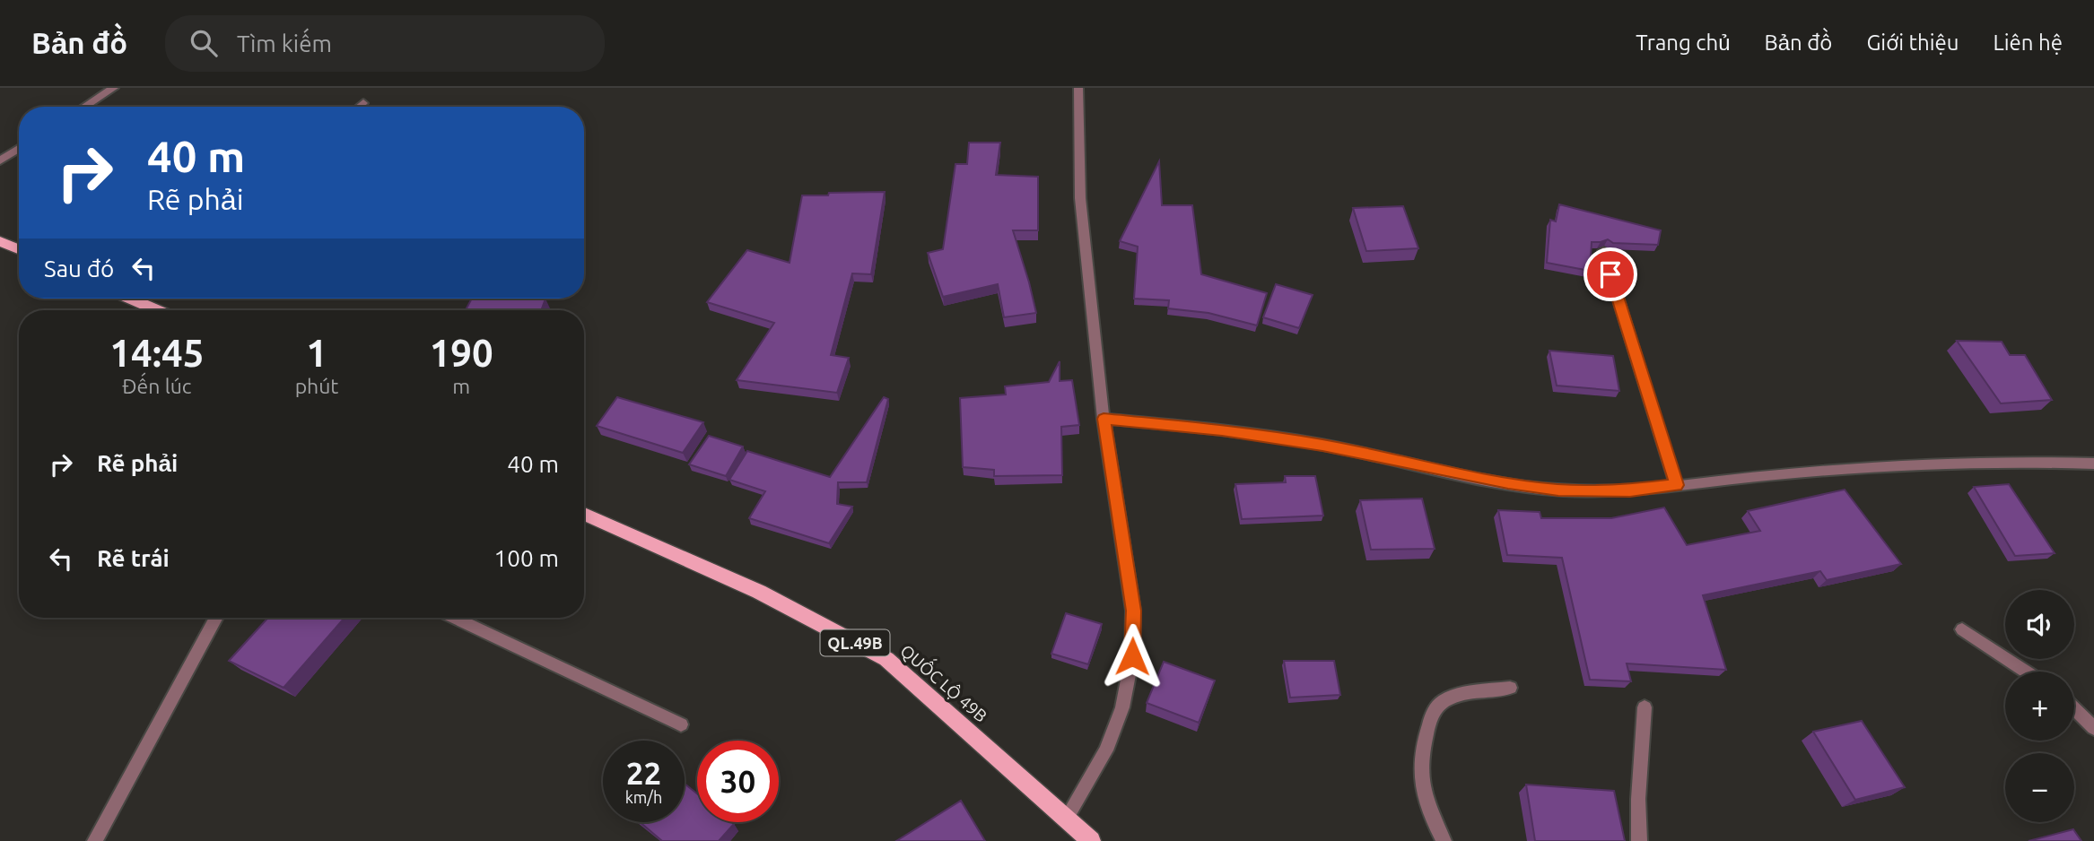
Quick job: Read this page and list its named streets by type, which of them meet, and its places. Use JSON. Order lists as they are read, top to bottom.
{
  "streets": {
    "main road": ["QL.49B", "QUỐC LỘ 49B"]
  },
  "page": {
    "header": "Bản đồ",
    "search": "Tìm kiếm",
    "nav": [
      "Trang chủ",
      "Bản đồ",
      "Giới thiệu",
      "Liên hệ"
    ],
    "turn": ["40 m", "Rẽ phải"],
    "then": "Sau đó",
    "eta": [
      "14:45",
      "Đến lúc",
      "1",
      "phút",
      "190",
      "m"
    ],
    "list": [
      {
        "name": "Rẽ phải",
        "value": "40 m"
      },
      {
        "name": "Rẽ trái",
        "value": "100 m"
      }
    ],
    "map_buttons": ["+", "−"],
    "speed": "22 km/h",
    "limit": "30"
  }
}
